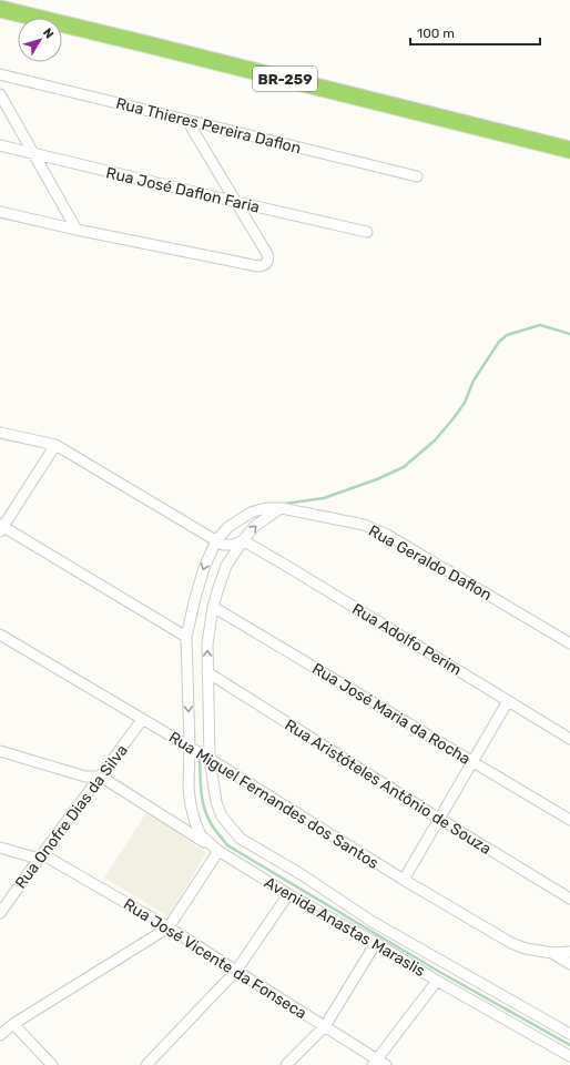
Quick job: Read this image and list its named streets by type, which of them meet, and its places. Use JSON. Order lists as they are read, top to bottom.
{
  "streets": {
    "highway": ["BR-259"],
    "street": [
      "Rua Thieres Pereira Daflon",
      "Rua José Daflon Faria",
      "Rua Geraldo Daflon",
      "Rua Adolfo Perim",
      "Rua José Maria da Rocha",
      "Rua Aristóteles Antônio de Souza",
      "Rua Miguel Fernandes dos Santos",
      "Rua Onofre Dias da Silva",
      "Avenida Anastas Maraslis",
      "Rua José Vicente da Fonseca"
    ]
  },
  "crossings": [
    ["Rua Geraldo Daflon", "Avenida Anastas Maraslis"],
    ["Rua Adolfo Perim", "Avenida Anastas Maraslis"],
    ["Rua José Maria da Rocha", "Avenida Anastas Maraslis"],
    ["Rua Aristóteles Antônio de Souza", "Avenida Anastas Maraslis"],
    ["Rua Miguel Fernandes dos Santos", "Rua Onofre Dias da Silva"],
    ["Rua Miguel Fernandes dos Santos", "Avenida Anastas Maraslis"],
    ["Rua Onofre Dias da Silva", "Rua José Vicente da Fonseca"]
  ],
  "scale_bar": "100 m",
  "north": "top right"
}
